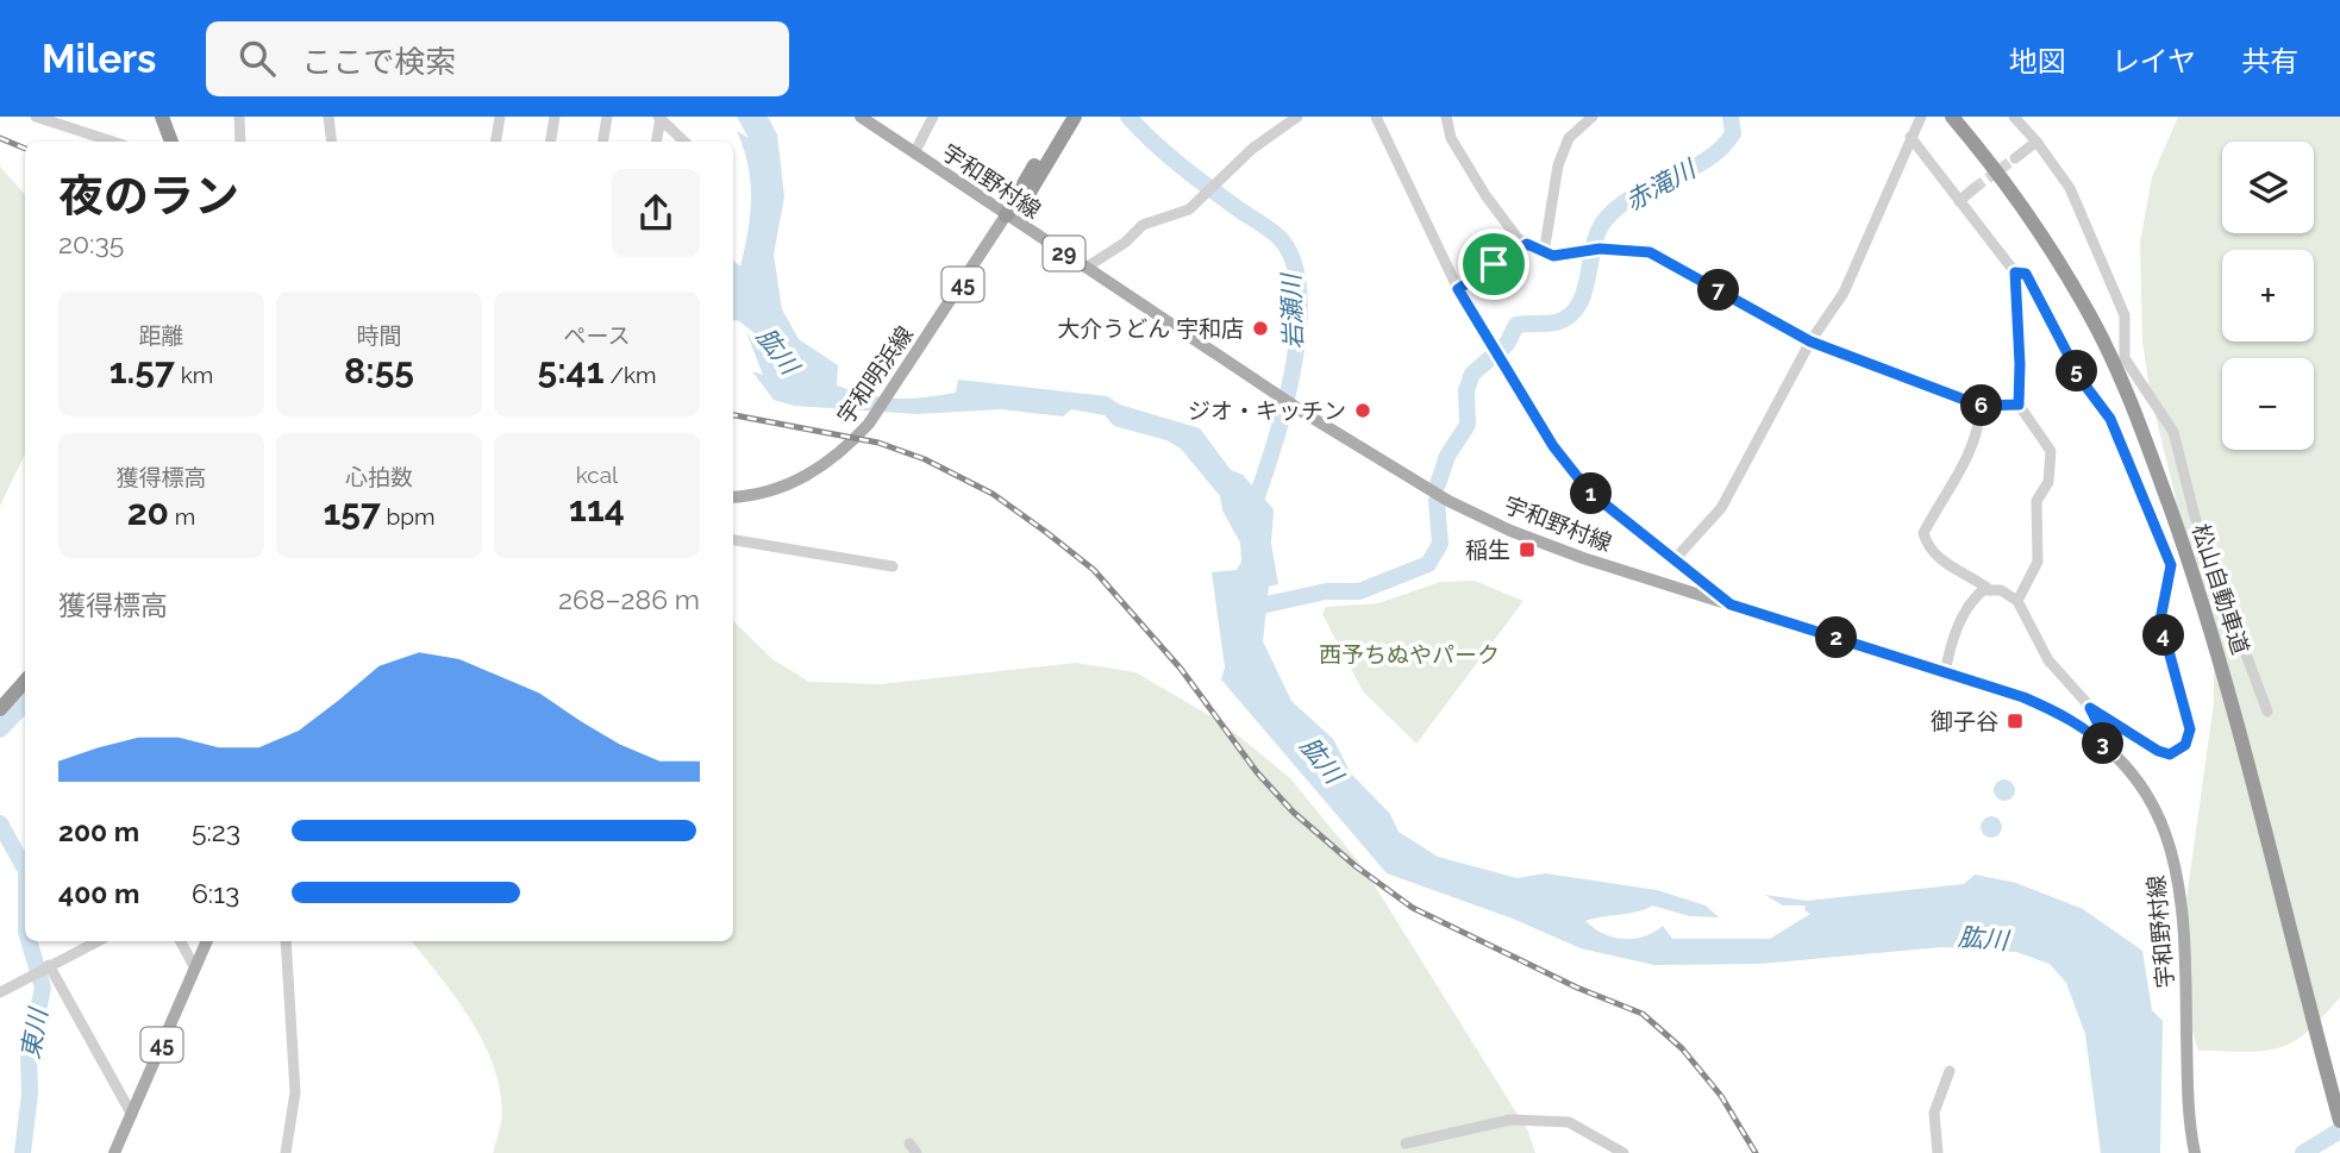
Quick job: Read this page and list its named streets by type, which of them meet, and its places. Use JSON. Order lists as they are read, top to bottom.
{
  "streets": {
    "highway": ["松山自動車道"],
    "main road": [
      "宇和野村線",
      "29",
      "45",
      "宇和明浜線"
    ]
  },
  "crossings": [
    ["宇和野村線", "宇和明浜線"]
  ],
  "water": [
    "赤滝川",
    "岩瀬川",
    "肱川",
    "東川"
  ],
  "parks": ["西予ちぬやパーク"],
  "places": {
    "other": ["大介うどん 宇和店", "ジオ・キッチン"],
    "transit": ["稲生", "御子谷"]
  },
  "page": {
    "header": "Milers",
    "search": "ここで検索",
    "nav": ["地図", "レイヤ", "共有"],
    "map_buttons": ["+", "−"],
    "heading": ["夜のラン", "20:35"],
    "pins": [
      "7",
      "5",
      "6",
      "1",
      "4",
      "2",
      "3"
    ],
    "stats": [
      ["距離", "1.57 km"],
      ["時間", "8:55"],
      ["ペース", "5:41 /km"],
      ["獲得標高", "20 m"],
      ["心拍数", "157 bpm"],
      ["kcal", "114"]
    ],
    "chart": ["獲得標高", "268–286 m"],
    "list": [
      {
        "name": "200 m",
        "note": "5:23"
      },
      {
        "name": "400 m",
        "note": "6:13"
      }
    ]
  }
}
